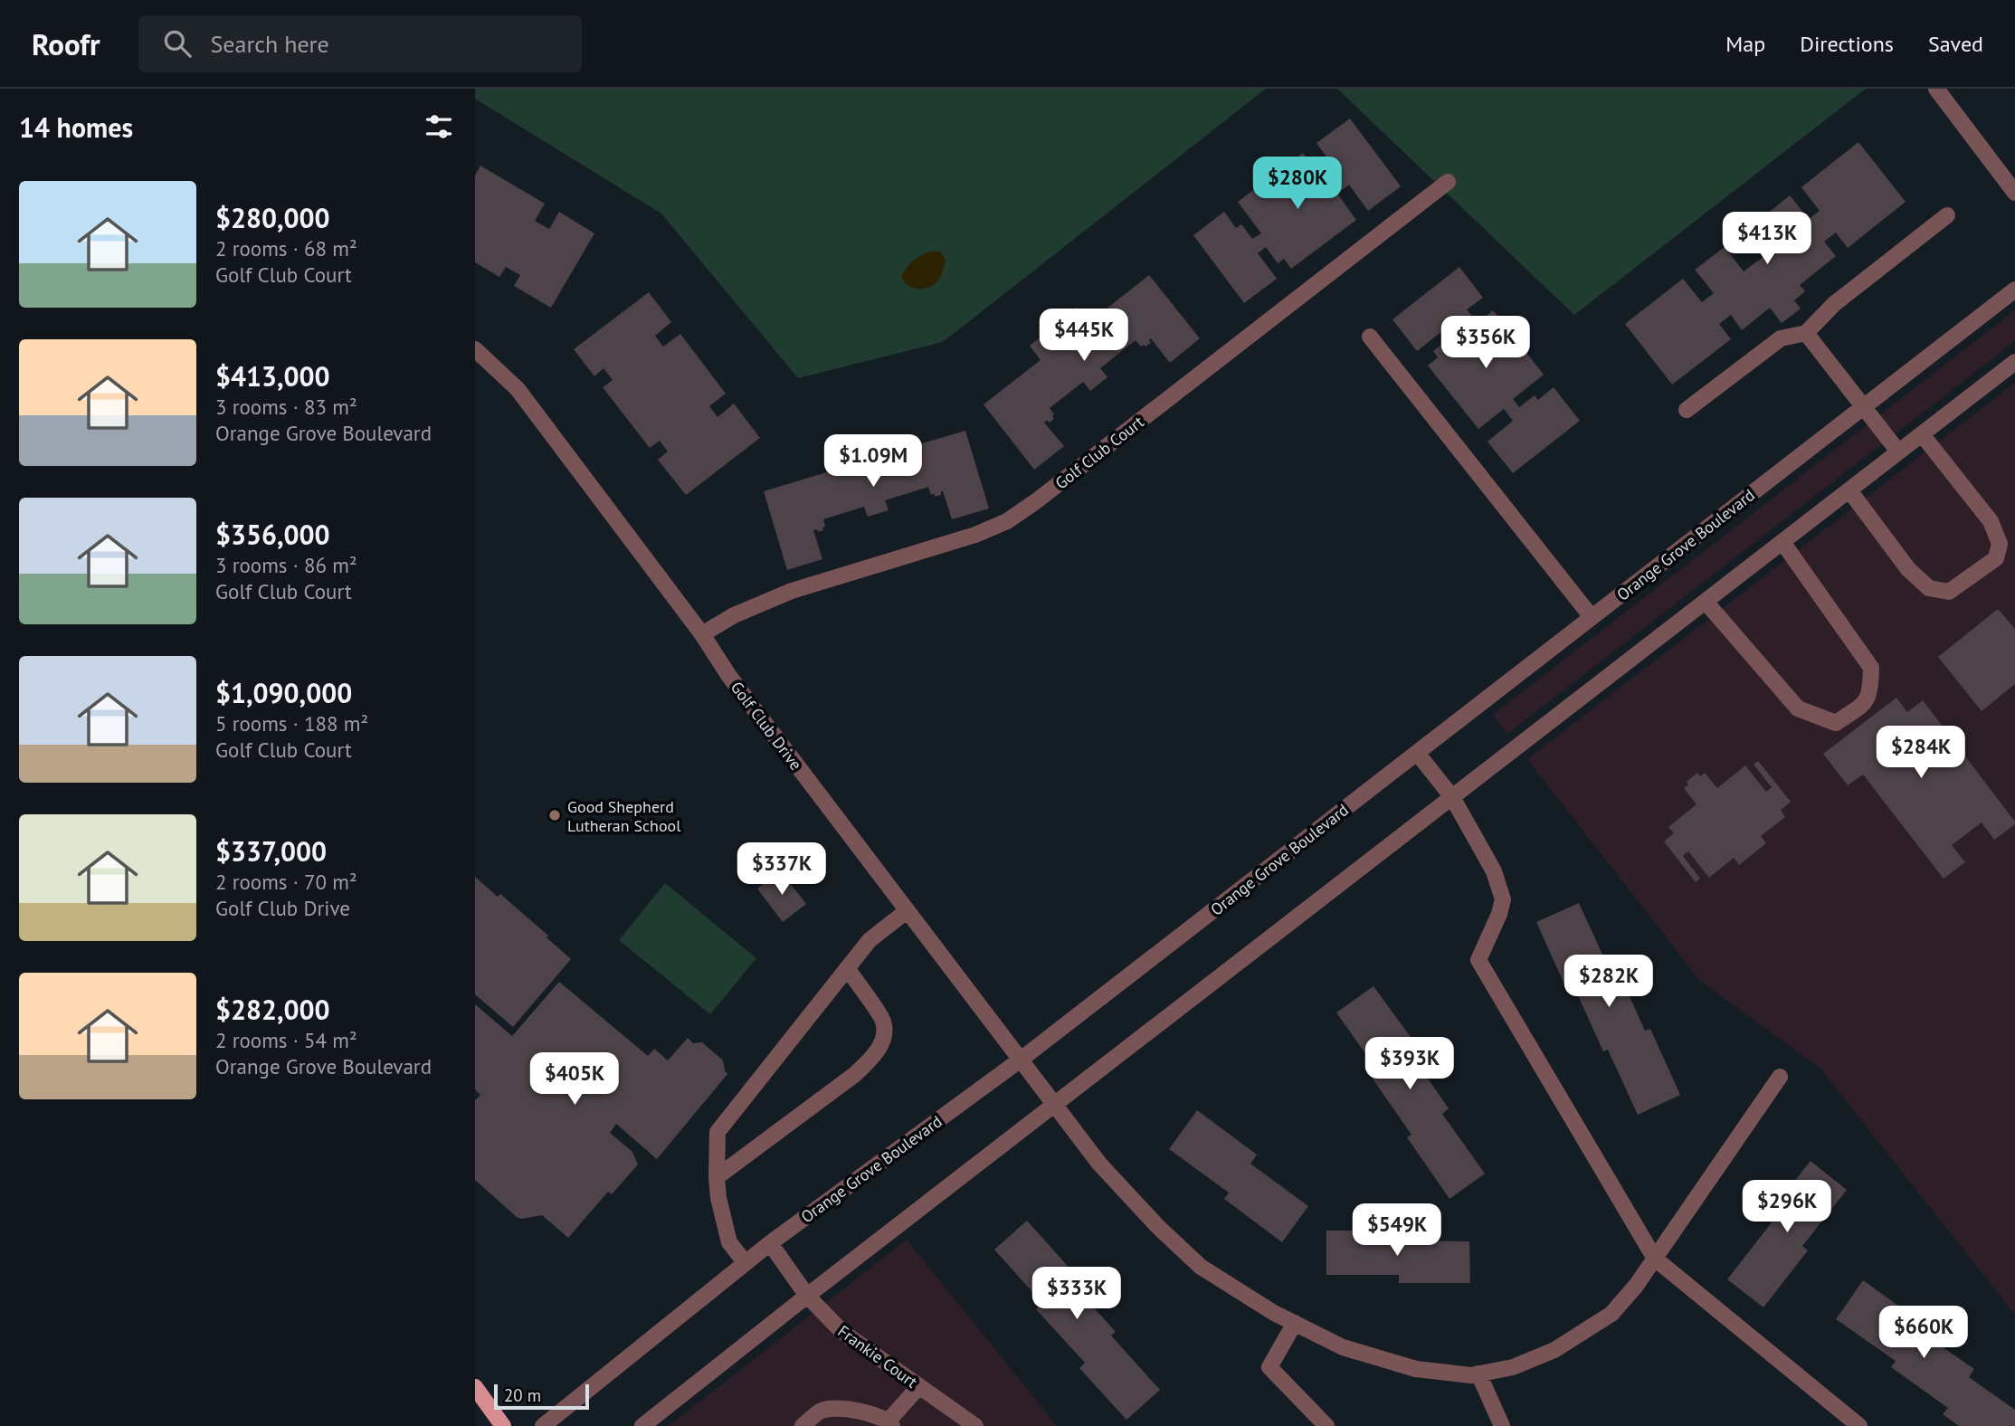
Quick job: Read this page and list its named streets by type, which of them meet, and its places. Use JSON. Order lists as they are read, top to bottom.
{
  "streets": {
    "street": [
      "Golf Club Court",
      "Orange Grove Boulevard",
      "Golf Club Drive",
      "Frankie Court"
    ]
  },
  "crossings": [
    ["Golf Club Court", "Golf Club Drive"],
    ["Orange Grove Boulevard", "Golf Club Drive"],
    ["Orange Grove Boulevard", "Frankie Court"]
  ],
  "places": ["Good Shepherd Lutheran School"],
  "scale_bar": "20 m",
  "page": {
    "header": "Roofr",
    "search": "Search here",
    "nav": ["Map", "Directions", "Saved"],
    "heading": "14 homes",
    "price": [
      "$280K",
      "$413K",
      "$445K",
      "$356K",
      "$1.09M",
      "$284K",
      "$337K",
      "$282K",
      "$393K",
      "$405K",
      "$296K",
      "$549K",
      "$333K",
      "$660K"
    ],
    "list": [
      {
        "name": "$280,000",
        "note": "2 rooms · 68 m² · Golf Club Court"
      },
      {
        "name": "$413,000",
        "note": "3 rooms · 83 m² · Orange Grove Boulevard"
      },
      {
        "name": "$356,000",
        "note": "3 rooms · 86 m² · Golf Club Court"
      },
      {
        "name": "$1,090,000",
        "note": "5 rooms · 188 m² · Golf Club Court"
      },
      {
        "name": "$337,000",
        "note": "2 rooms · 70 m² · Golf Club Drive"
      },
      {
        "name": "$282,000",
        "note": "2 rooms · 54 m² · Orange Grove Boulevard"
      }
    ],
    "scale": "20 m"
  }
}
